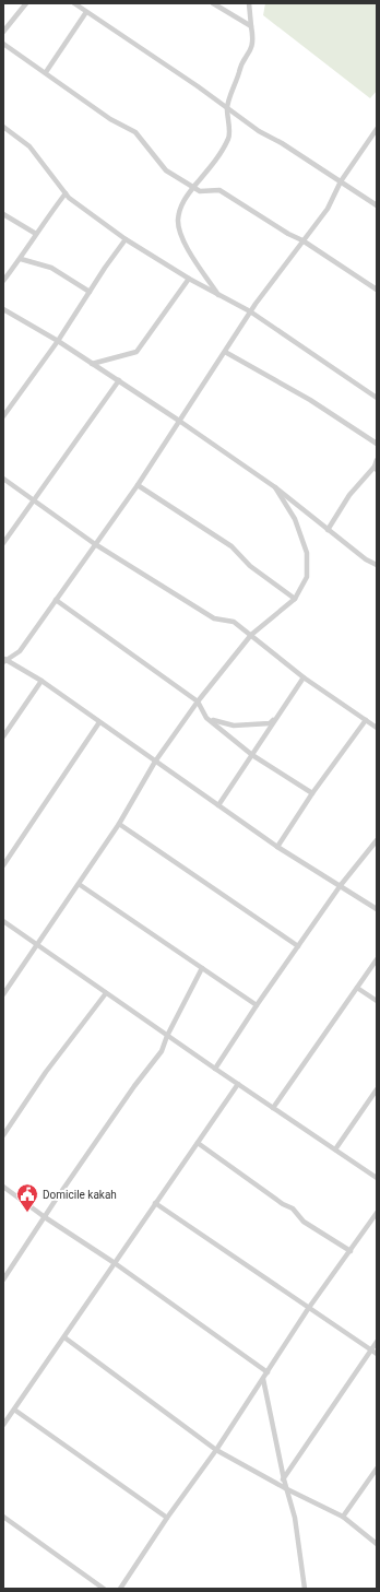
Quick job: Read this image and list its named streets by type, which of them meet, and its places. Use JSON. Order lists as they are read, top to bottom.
{
  "places": {
    "public building": ["Domicile kakah"]
  }
}
